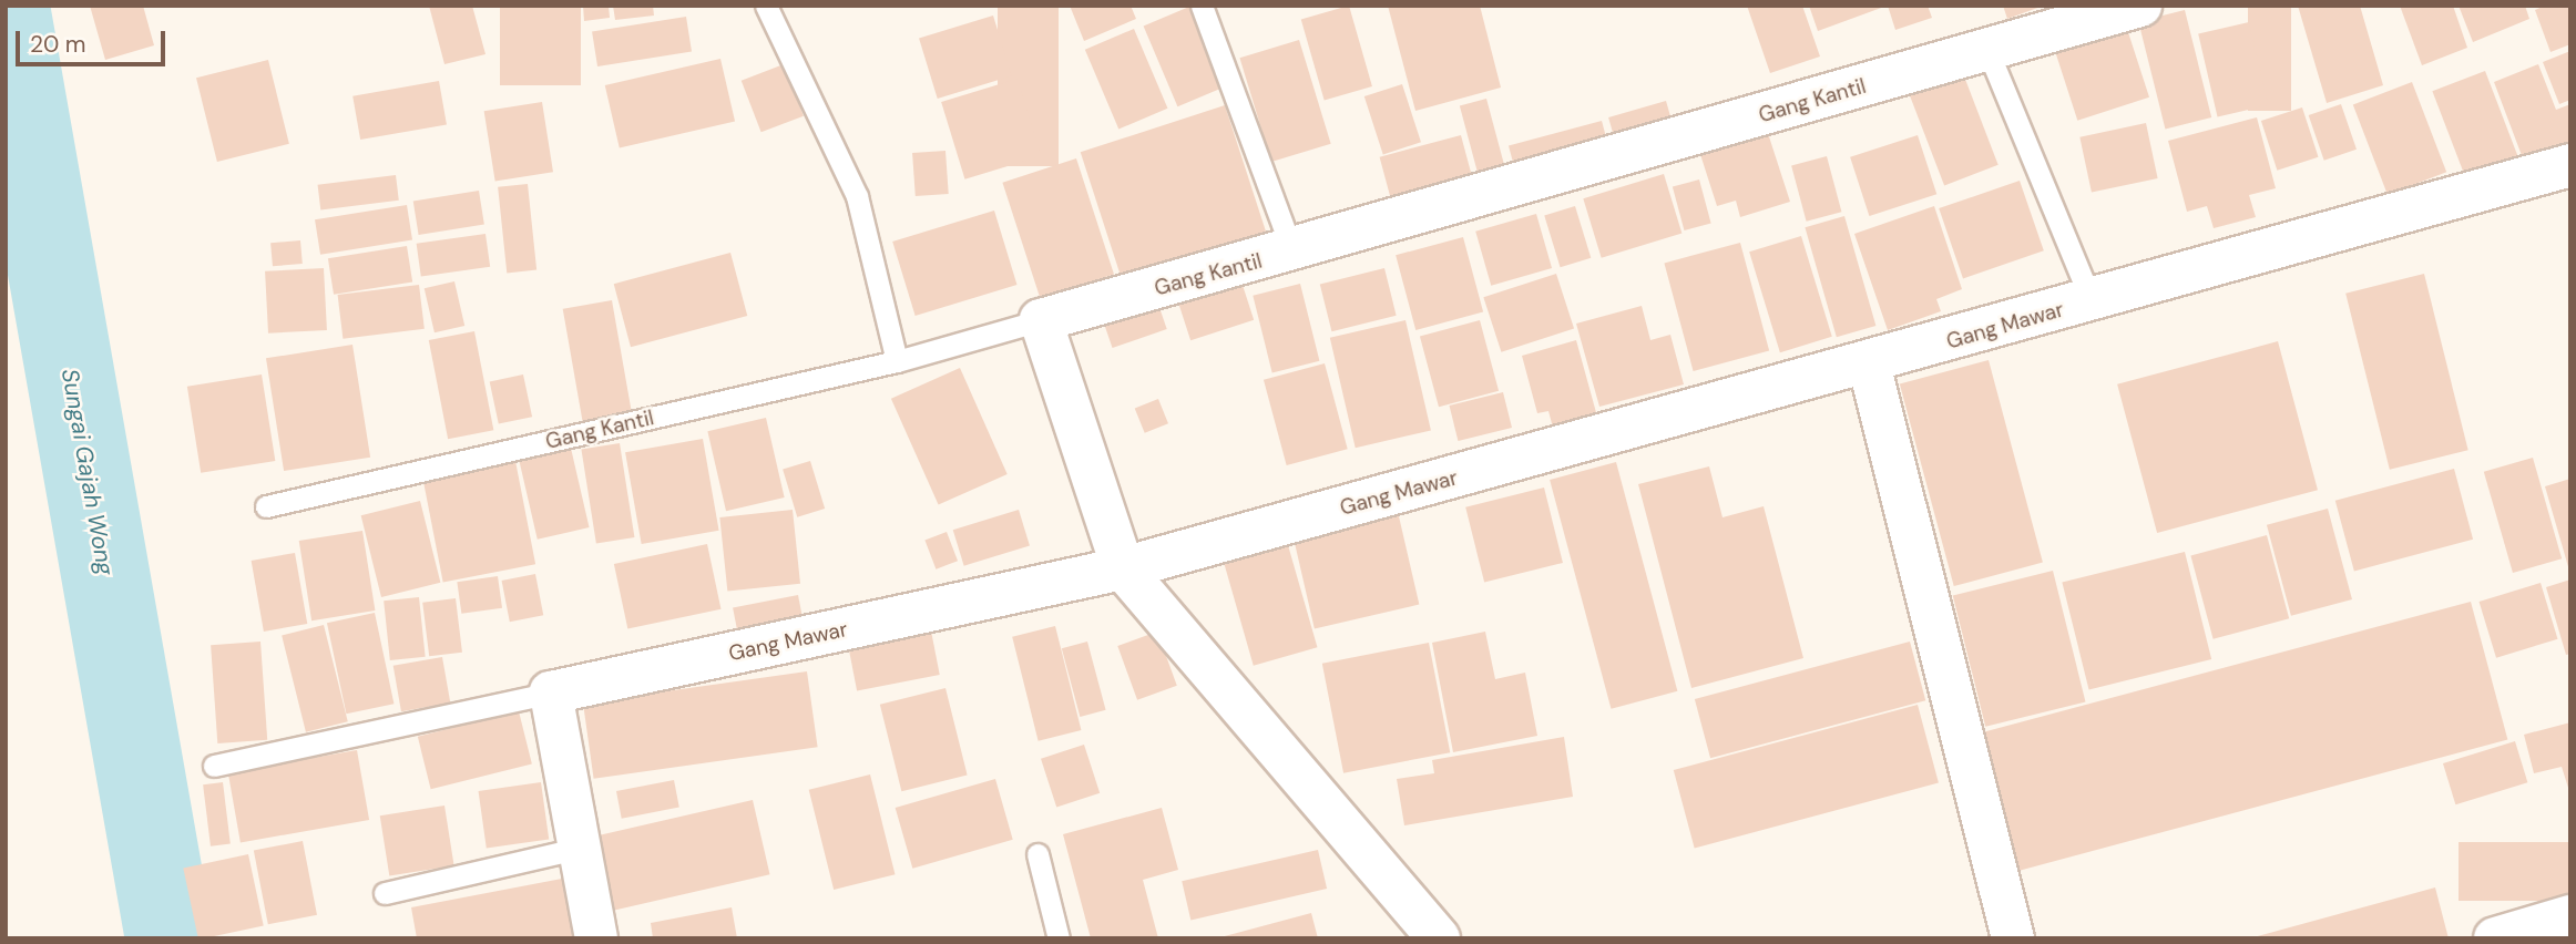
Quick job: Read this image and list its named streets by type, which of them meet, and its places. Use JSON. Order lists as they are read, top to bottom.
{
  "streets": {
    "street": ["Gang Kantil", "Gang Mawar"]
  },
  "water": ["Sungai Gajah Wong"],
  "scale_bar": "20 m"
}
